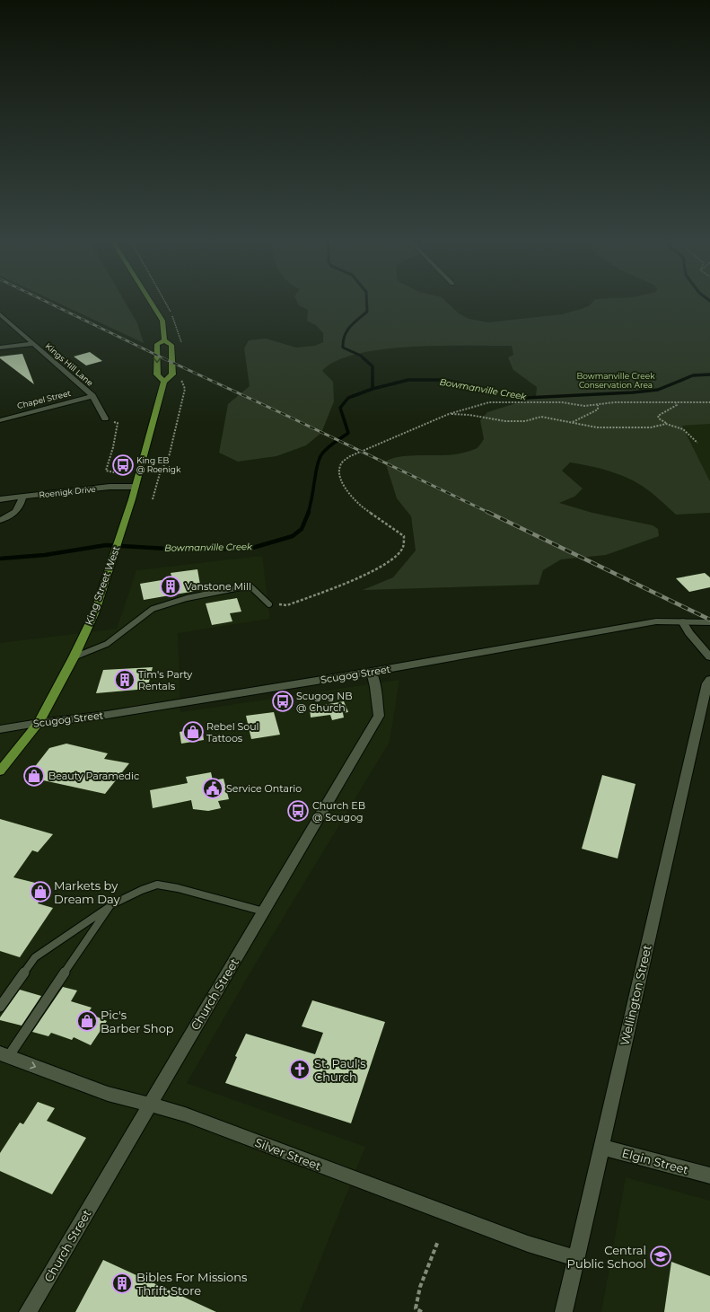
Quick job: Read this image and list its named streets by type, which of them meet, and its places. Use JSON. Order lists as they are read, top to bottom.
{
  "streets": {
    "main road": ["King Street West"],
    "street": [
      "Kings Hill Lane",
      "Chapel Street",
      "Roenigk Drive",
      "Scugog Street",
      "Church Street",
      "Wellington Street",
      "Silver Street",
      "Elgin Street"
    ]
  },
  "crossings": [
    ["Kings Hill Lane", "Chapel Street"],
    ["Roenigk Drive", "King Street West"],
    ["King Street West", "Scugog Street"],
    ["Scugog Street", "Church Street"],
    ["Church Street", "Silver Street"],
    ["Wellington Street", "Silver Street"],
    ["Wellington Street", "Elgin Street"]
  ],
  "water": ["Bowmanville Creek"],
  "parks": ["Bowmanville Creek Conservation Area"],
  "places": {
    "bus stop": ["King EB @ Roenigk", "Scugog NB @ Church", "Church EB @ Scugog"],
    "building": ["Vanstone Mill", "Tim's Party Rentals", "Bibles For Missions Thrift Store"],
    "shop": [
      "Rebel Soul Tattoos",
      "Beauty Paramedic",
      "Markets by Dream Day",
      "Pic's Barber Shop"
    ],
    "public building": ["Service Ontario"],
    "church": ["St. Paul's Church"],
    "school or university": ["Central Public School"]
  }
}
